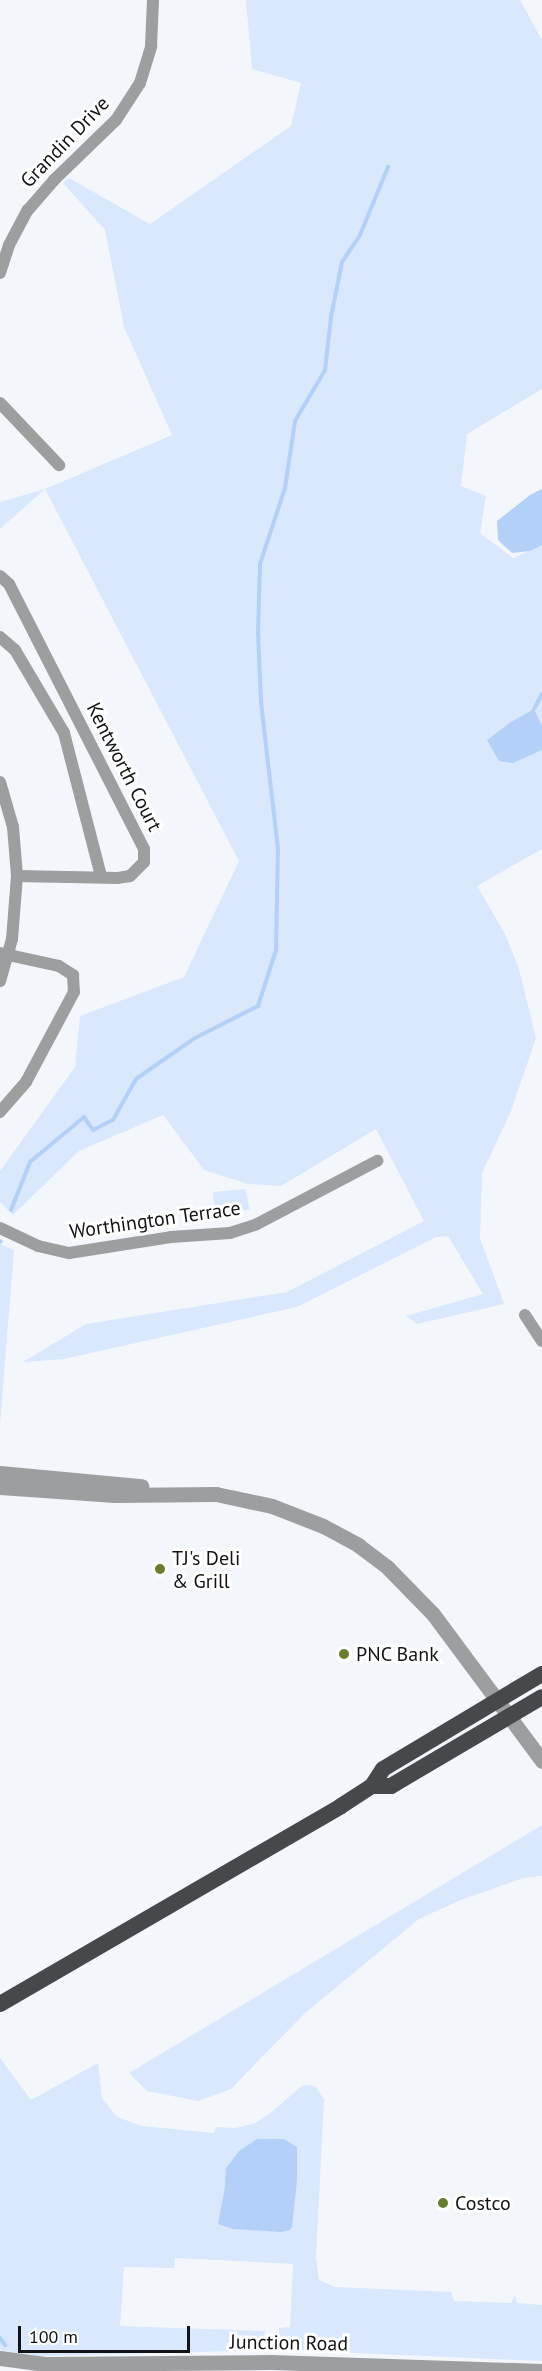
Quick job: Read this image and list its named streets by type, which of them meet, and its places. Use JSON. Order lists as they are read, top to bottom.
{
  "streets": {
    "street": [
      "Grandin Drive",
      "Kentworth Court",
      "Worthington Terrace",
      "Junction Road"
    ]
  },
  "places": ["TJ's Deli & Grill", "PNC Bank", "Costco"],
  "scale_bar": "100 m"
}
